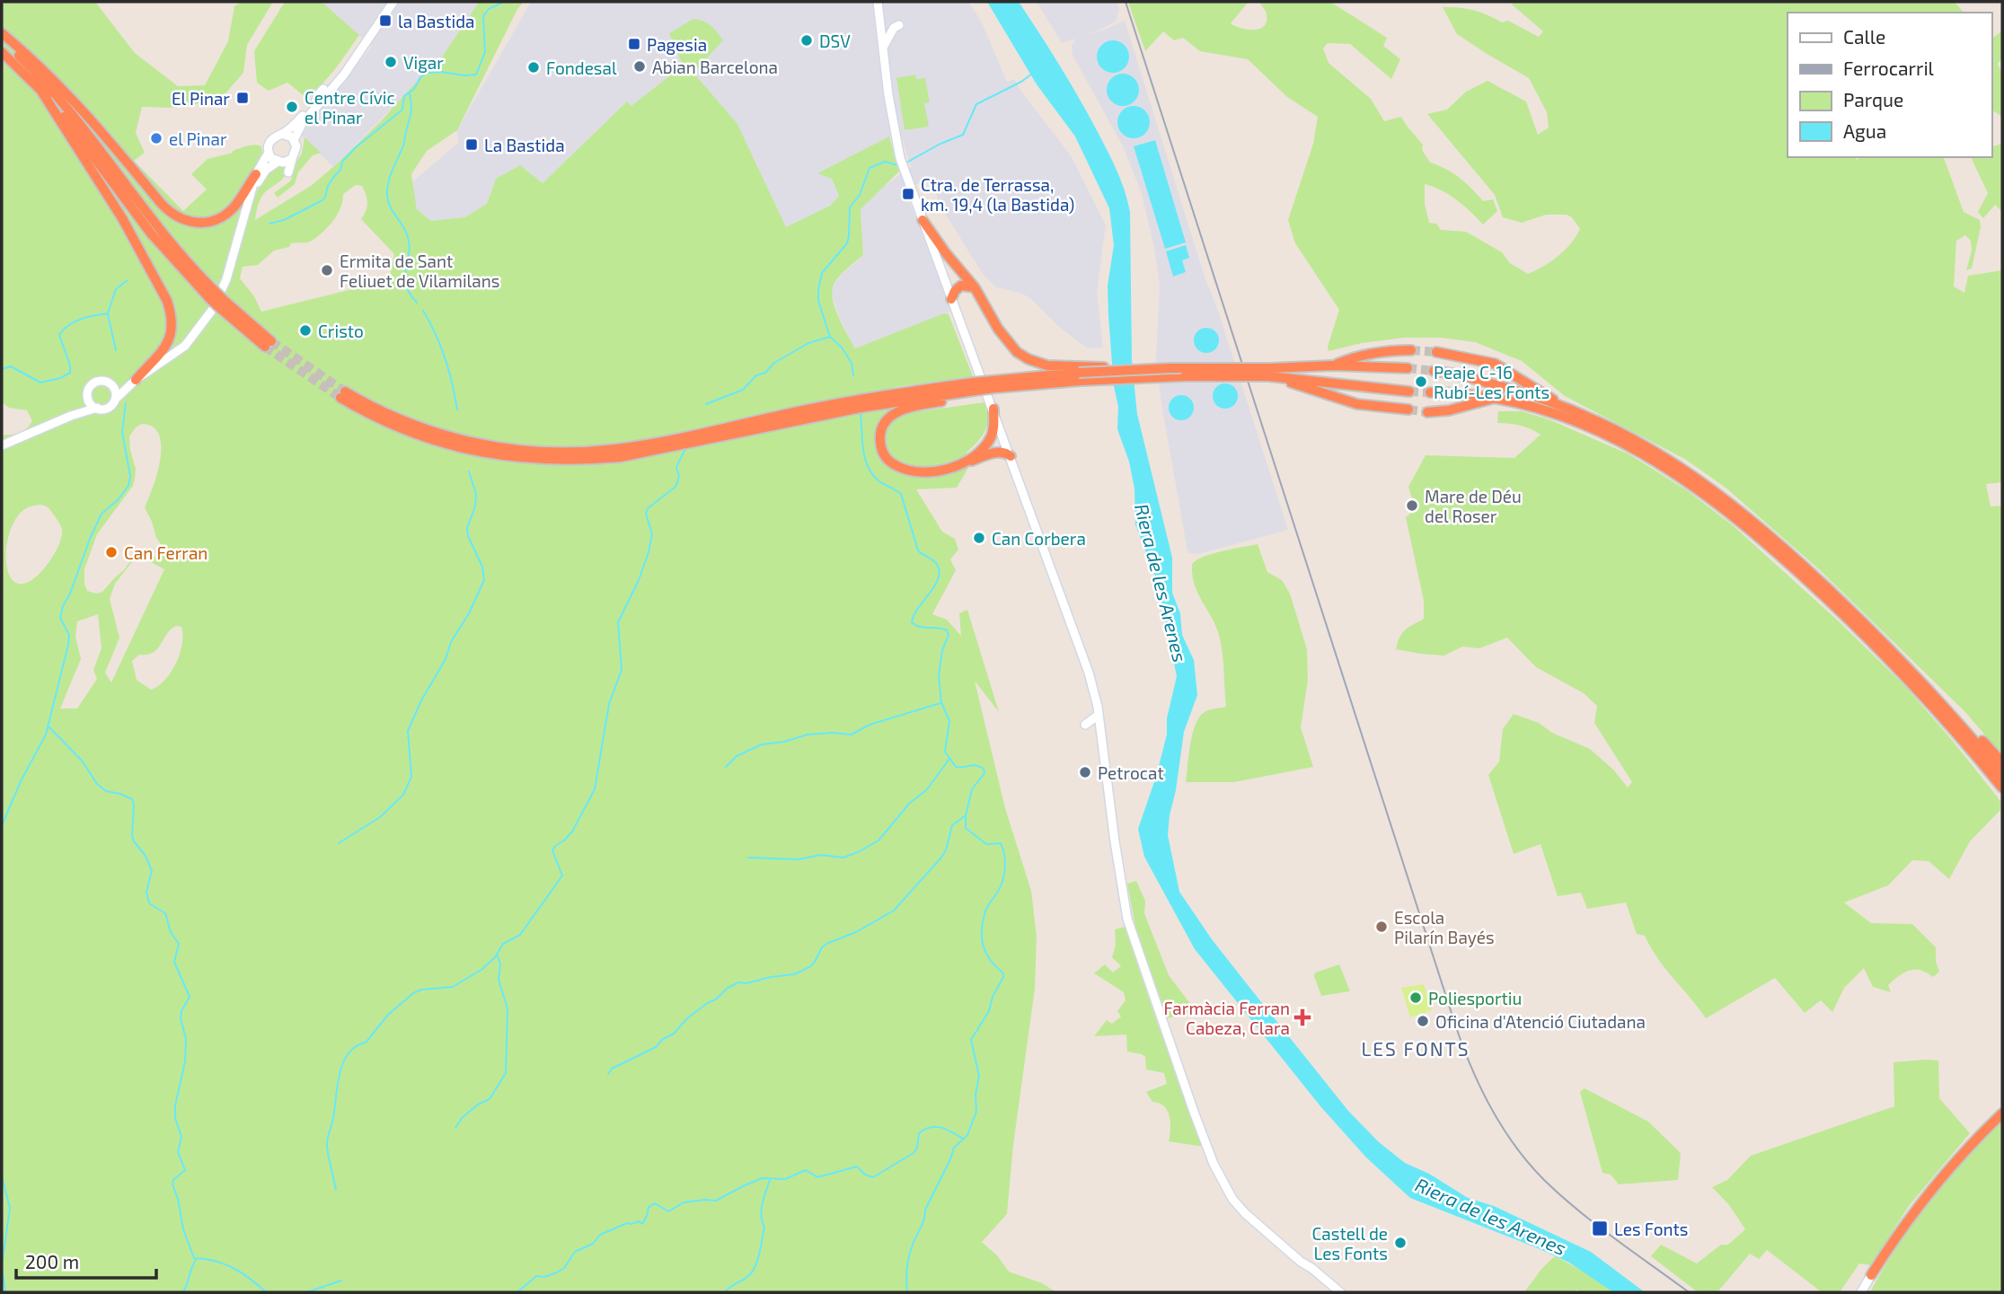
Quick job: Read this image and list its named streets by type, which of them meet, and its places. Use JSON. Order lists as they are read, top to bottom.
{
  "districts": ["LES FONTS"],
  "water": ["Riera de les Arenes"],
  "places": {
    "transit": [
      "la Bastida",
      "Pagesia",
      "El Pinar",
      "La Bastida",
      "Ctra. de Terrassa, km. 19,4 (la Bastida)",
      "Les Fonts"
    ],
    "other": [
      "DSV",
      "Vigar",
      "Abian Barcelona",
      "Fondesal",
      "Centre Cívic el Pinar",
      "el Pinar",
      "Ermita de Sant Feliuet de Vilamilans",
      "Cristo",
      "Peaje C-16 Rubí-Les Fonts",
      "Mare de Déu del Roser",
      "Can Corbera",
      "Can Ferran",
      "Petrocat",
      "Escola Pilarín Bayés",
      "Poliesportiu",
      "Oficina d'Atenció Ciutadana",
      "Castell de Les Fonts"
    ],
    "health": ["Farmàcia Ferran Cabeza, Clara"]
  },
  "legend": [
    "Calle",
    "Ferrocarril",
    "Parque",
    "Agua"
  ],
  "scale_bar": "200 m"
}
